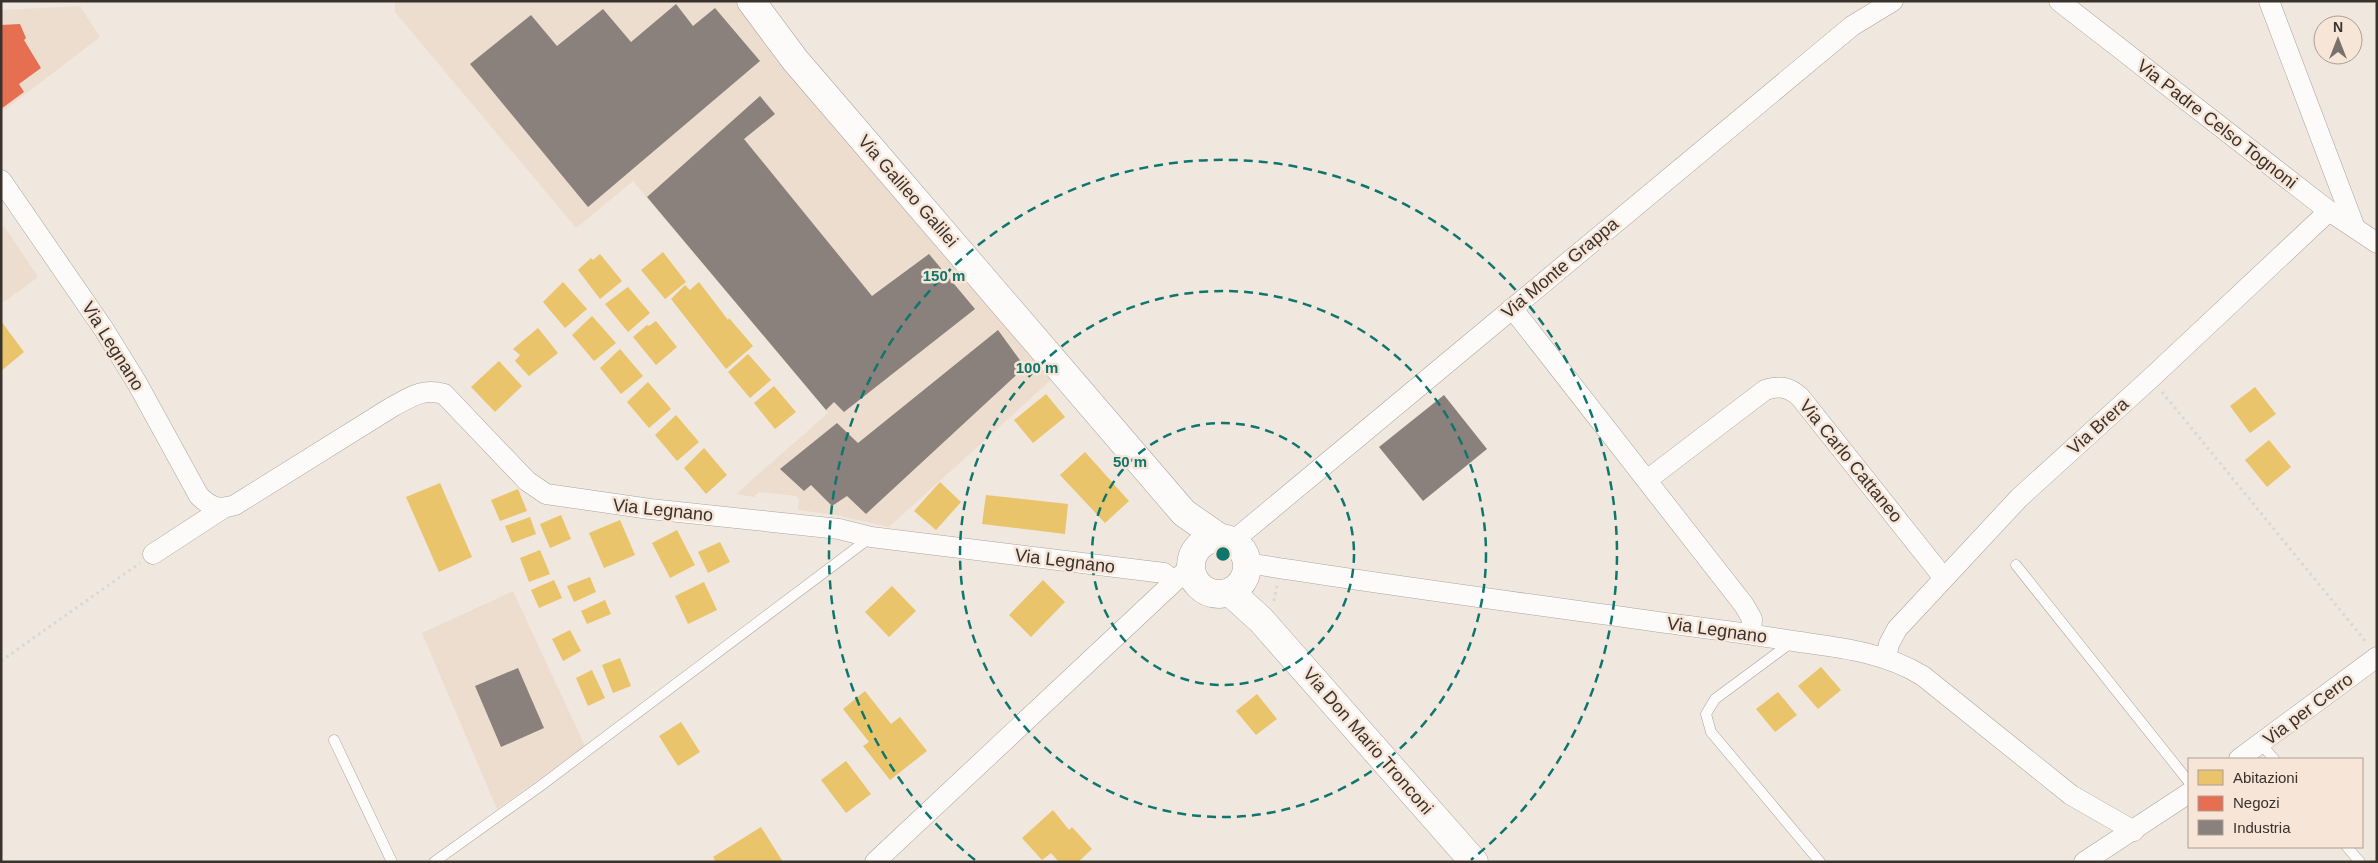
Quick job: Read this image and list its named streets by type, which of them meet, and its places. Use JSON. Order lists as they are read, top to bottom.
{
  "streets": {
    "street": [
      "Via Padre Celso Tognoni",
      "Via Galileo Galilei",
      "Via Monte Grappa",
      "Via Legnano",
      "Via Brera",
      "Via Carlo Cattaneo",
      "Via per Cerro",
      "Via Don Mario Tronconi"
    ]
  },
  "crossings": [
    ["Via Padre Celso Tognoni", "Via Brera"],
    ["Via Galileo Galilei", "Via Monte Grappa"],
    ["Via Galileo Galilei", "Via Legnano"],
    ["Via Galileo Galilei", "Via Don Mario Tronconi"],
    ["Via Monte Grappa", "Via Legnano"],
    ["Via Monte Grappa", "Via Don Mario Tronconi"],
    ["Via Legnano", "Via Brera"],
    ["Via Legnano", "Via Don Mario Tronconi"],
    ["Via Brera", "Via Carlo Cattaneo"]
  ],
  "legend": ["Abitazioni", "Negozi", "Industria"],
  "north": "top",
  "rings": ["150 m", "100 m", "50 m"]
}
